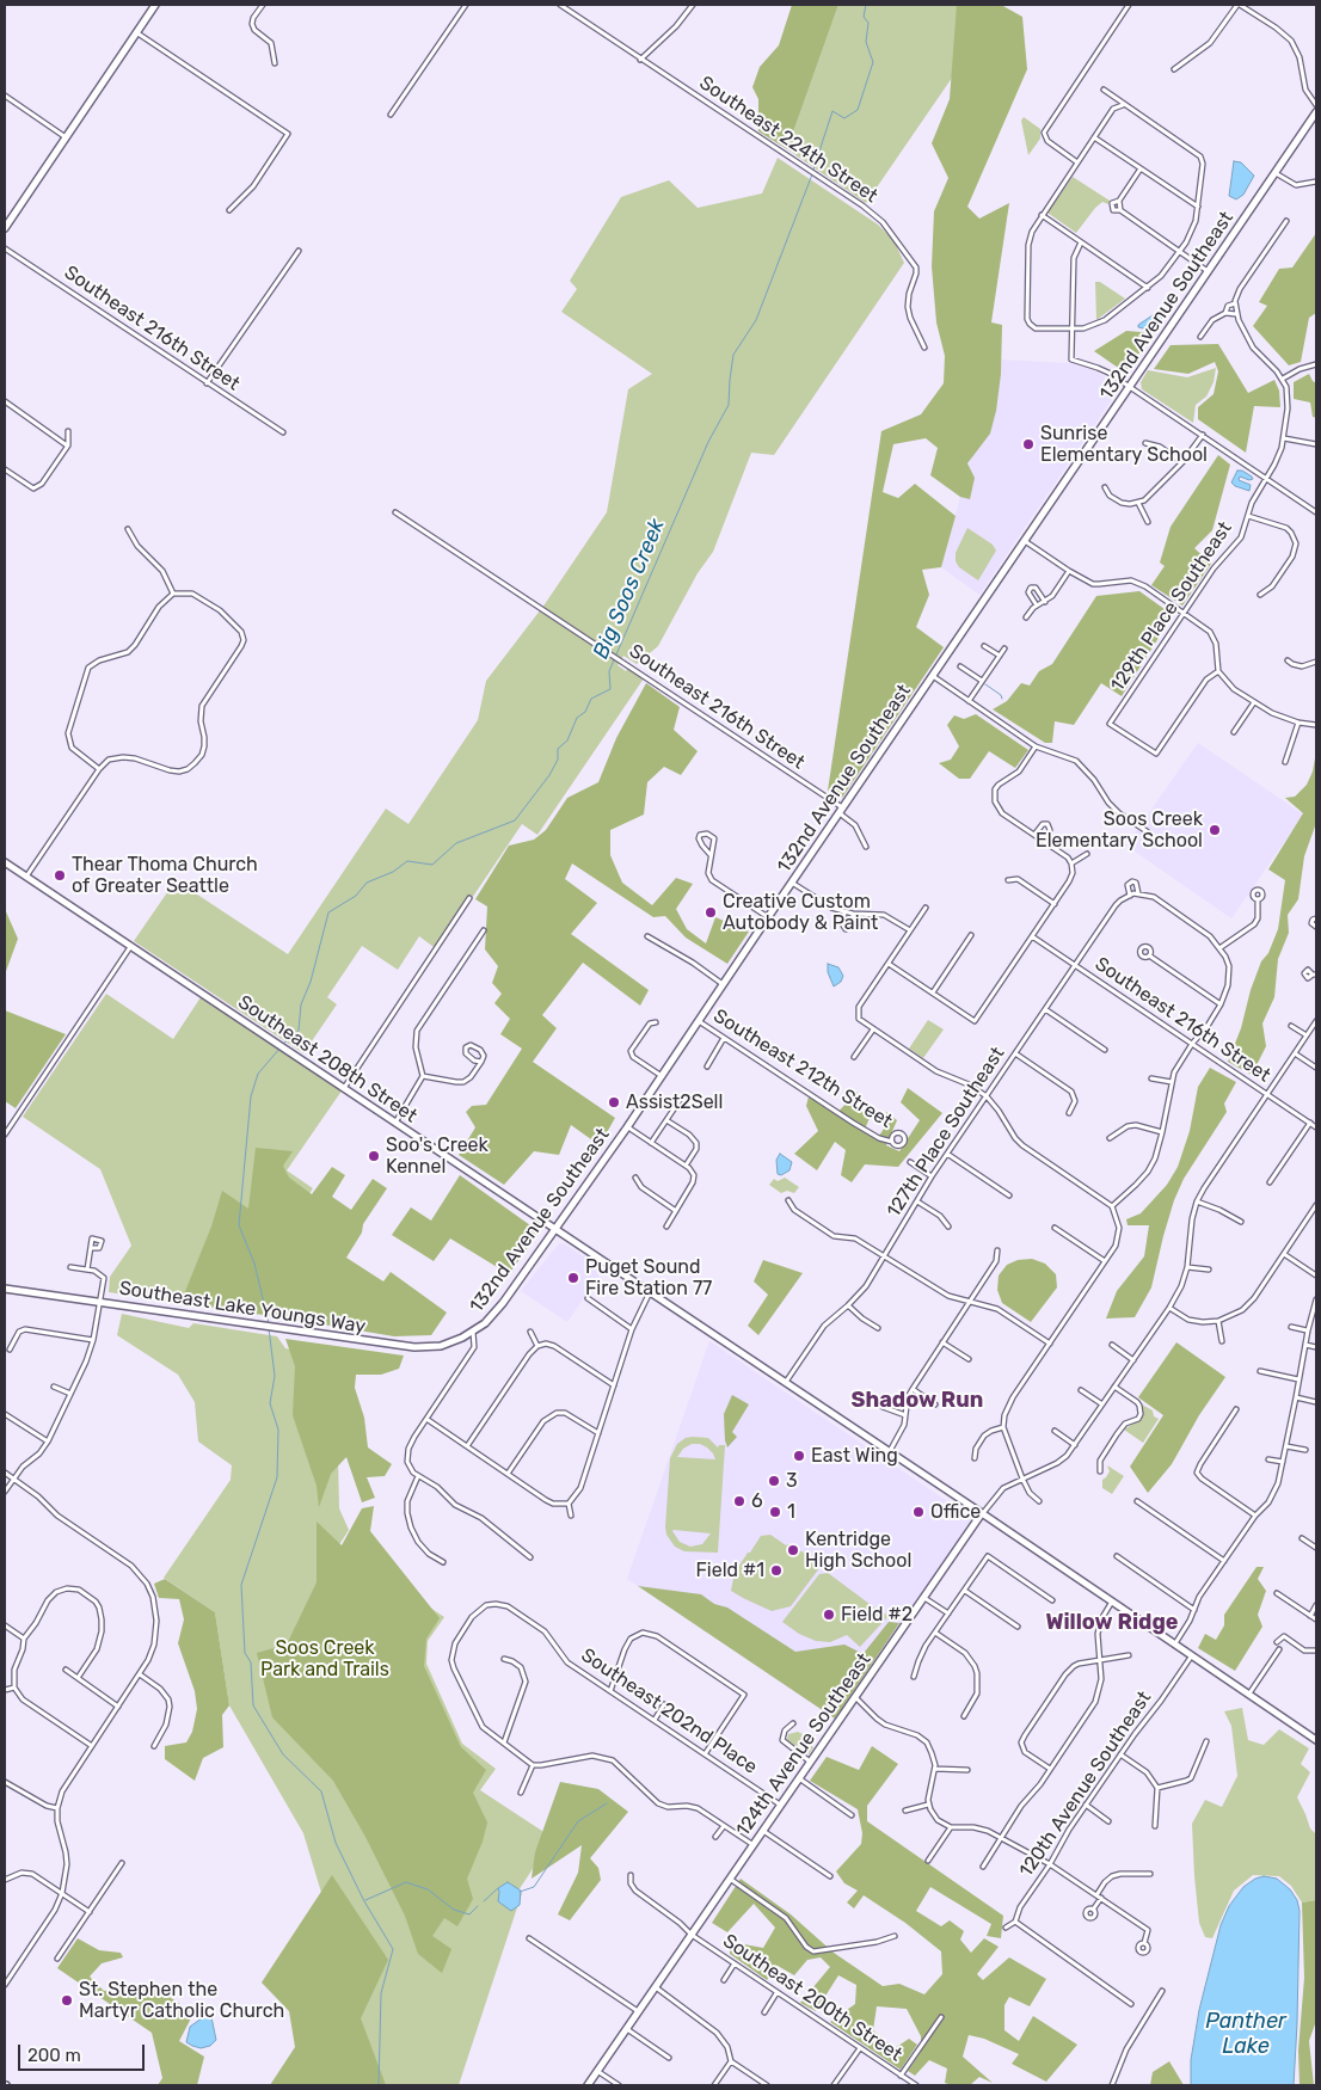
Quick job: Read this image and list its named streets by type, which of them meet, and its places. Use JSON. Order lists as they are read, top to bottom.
{
  "streets": {
    "main road": [
      "132nd Avenue Southeast",
      "Southeast 208th Street",
      "Southeast Lake Youngs Way",
      "124th Avenue Southeast"
    ],
    "street": [
      "Southeast 224th Street",
      "Southeast 216th Street",
      "129th Place Southeast",
      "Southeast 212th Street",
      "127th Place Southeast",
      "Southeast 202nd Place",
      "120th Avenue Southeast",
      "Southeast 200th Street"
    ]
  },
  "crossings": [
    ["132nd Avenue Southeast", "Southeast 216th Street"],
    ["132nd Avenue Southeast", "Southeast 208th Street"],
    ["132nd Avenue Southeast", "Southeast 212th Street"],
    ["132nd Avenue Southeast", "Southeast Lake Youngs Way"],
    ["Southeast 216th Street", "127th Place Southeast"],
    ["Southeast 216th Street", "124th Avenue Southeast"],
    ["Southeast 208th Street", "127th Place Southeast"],
    ["Southeast 208th Street", "124th Avenue Southeast"],
    ["Southeast 208th Street", "120th Avenue Southeast"],
    ["Southeast 202nd Place", "124th Avenue Southeast"],
    ["124th Avenue Southeast", "Southeast 200th Street"]
  ],
  "districts": ["Shadow Run", "Willow Ridge"],
  "water": ["Big Soos Creek", "Panther Lake"],
  "parks": ["Soos Creek Park and Trails"],
  "places": [
    "Sunrise Elementary School",
    "Soos Creek Elementary School",
    "Thear Thoma Church of Greater Seattle",
    "Creative Custom Autobody & Paint",
    "Assist2Sell",
    "Soo's Creek Kennel",
    "Puget Sound Fire Station 77",
    "East Wing",
    "3",
    "6",
    "1",
    "Office",
    "Kentridge High School",
    "Field #1",
    "Field #2",
    "St. Stephen the Martyr Catholic Church"
  ],
  "scale_bar": "200 m"
}
